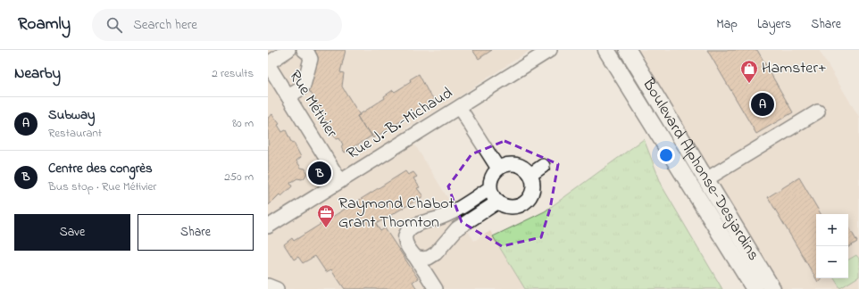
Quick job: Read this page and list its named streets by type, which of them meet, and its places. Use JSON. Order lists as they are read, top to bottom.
{
  "streets": {
    "main road": ["Boulevard Alphonse-Desjardins"],
    "street": ["Rue Métivier", "Rue J.-B.-Michaud"]
  },
  "crossings": [
    ["Rue Métivier", "Rue J.-B.-Michaud"]
  ],
  "places": {
    "shop": ["Hamster+"],
    "office": ["Raymond Chabot Grant Thornton"]
  },
  "page": {
    "header": "Roamly",
    "search": "Search here",
    "nav": ["Map", "Layers", "Share"],
    "heading": ["Nearby", "2 results"],
    "pins": ["A", "B"],
    "list": [
      {
        "mark": "A",
        "name": "Subway",
        "note": "Restaurant",
        "value": "80 m"
      },
      {
        "mark": "B",
        "name": "Centre des congrès",
        "note": "Bus stop · Rue Métivier",
        "value": "250 m"
      }
    ],
    "buttons": ["Save", "Share"],
    "map_buttons": ["+", "−"]
  }
}
